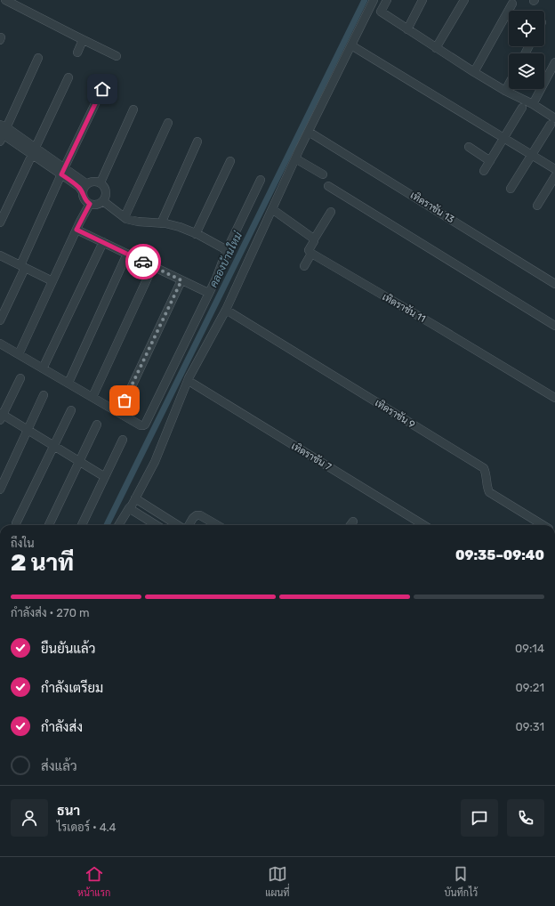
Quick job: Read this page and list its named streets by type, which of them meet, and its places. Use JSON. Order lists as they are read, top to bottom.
{
  "streets": {
    "street": [
      "เทิดราชัน 13",
      "เทิดราชัน 11",
      "เทิดราชัน 9",
      "เทิดราชัน 7"
    ]
  },
  "water": ["คลองบ้านใหม่"],
  "page": {
    "heading": ["2 นาที", "ถึงใน", "09:35–09:40"],
    "panel": ["ธนา", "ไรเดอร์ · 4.4"],
    "bar": "กำลังส่ง · 270 m",
    "list": [
      ["ยืนยันแล้ว", "09:14"],
      ["กำลังเตรียม", "09:21"],
      ["กำลังส่ง", "09:31"],
      "ส่งแล้ว"
    ],
    "tabs": ["หน้าแรก", "แผนที่", "บันทึกไว้"]
  }
}
